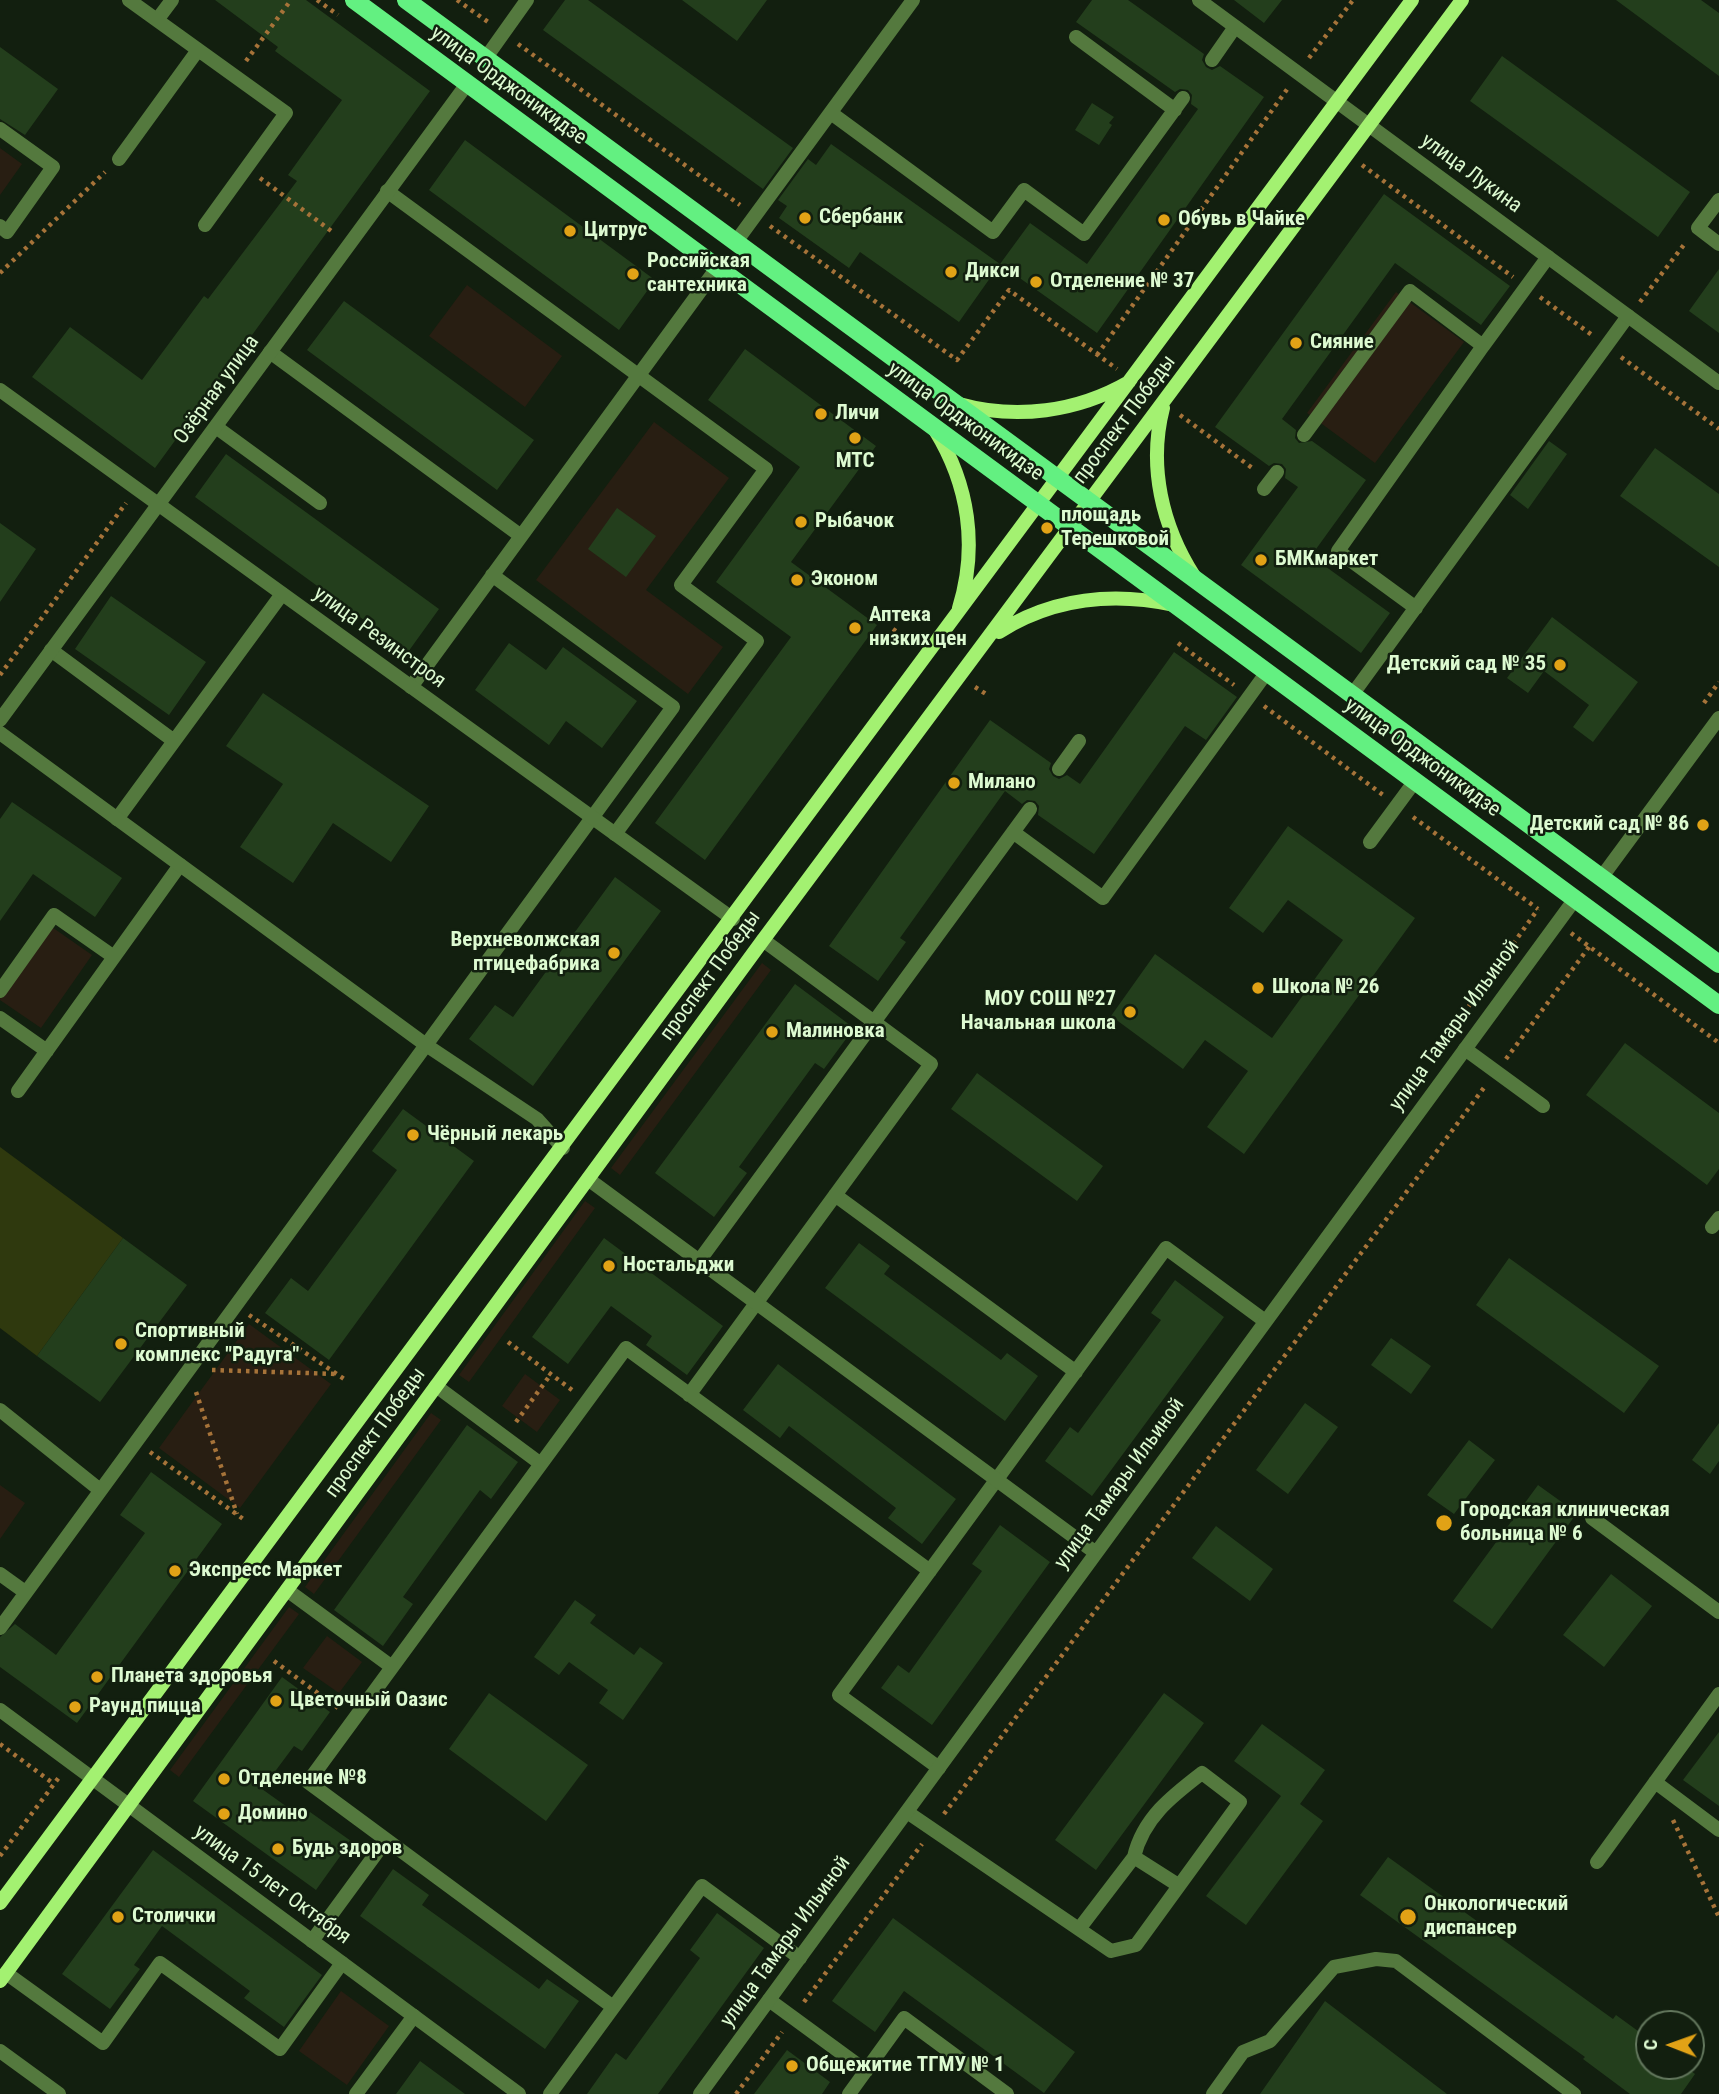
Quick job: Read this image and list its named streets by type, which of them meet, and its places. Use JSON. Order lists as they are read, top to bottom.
{
  "streets": {
    "main road": ["улица Орджоникидзе", "проспект Победы"],
    "street": [
      "улица Лукина",
      "Озёрная улица",
      "улица Резинстроя",
      "улица Тамары Ильиной",
      "улица 15 лет Октября"
    ]
  },
  "crossings": [
    ["улица Орджоникидзе", "Озёрная улица"],
    ["улица Орджоникидзе", "проспект Победы"],
    ["улица Орджоникидзе", "улица Тамары Ильиной"],
    ["улица Лукина", "проспект Победы"],
    ["Озёрная улица", "улица Резинстроя"],
    ["проспект Победы", "улица Резинстроя"],
    ["проспект Победы", "улица 15 лет Октября"]
  ],
  "places": [
    "Сбербанк",
    "Обувь в Чайке",
    "Цитрус",
    "Дикси",
    "Российская сантехника",
    "Отделение № 37",
    "Сияние",
    "Личи",
    "МТС",
    "Рыбачок",
    "площадь Терешковой",
    "БМКмаркет",
    "Эконом",
    "Аптека низких цен",
    "Детский сад № 35",
    "Милано",
    "Детский сад № 86",
    "Верхневолжская птицефабрика",
    "Школа № 26",
    "МОУ СОШ №27 Начальная школа",
    "Малиновка",
    "Чёрный лекарь",
    "Ностальджи",
    "Спортивный комплекс \"Радуга\"",
    "Городская клиническая больница № 6",
    "Экспресс Маркет",
    "Планета здоровья",
    "Цветочный Оазис",
    "Раунд пицца",
    "Отделение №8",
    "Домино",
    "Будь здоров",
    "Столички",
    "Онкологический диспансер",
    "Общежитие ТГМУ № 1"
  ],
  "north": "left"
}
